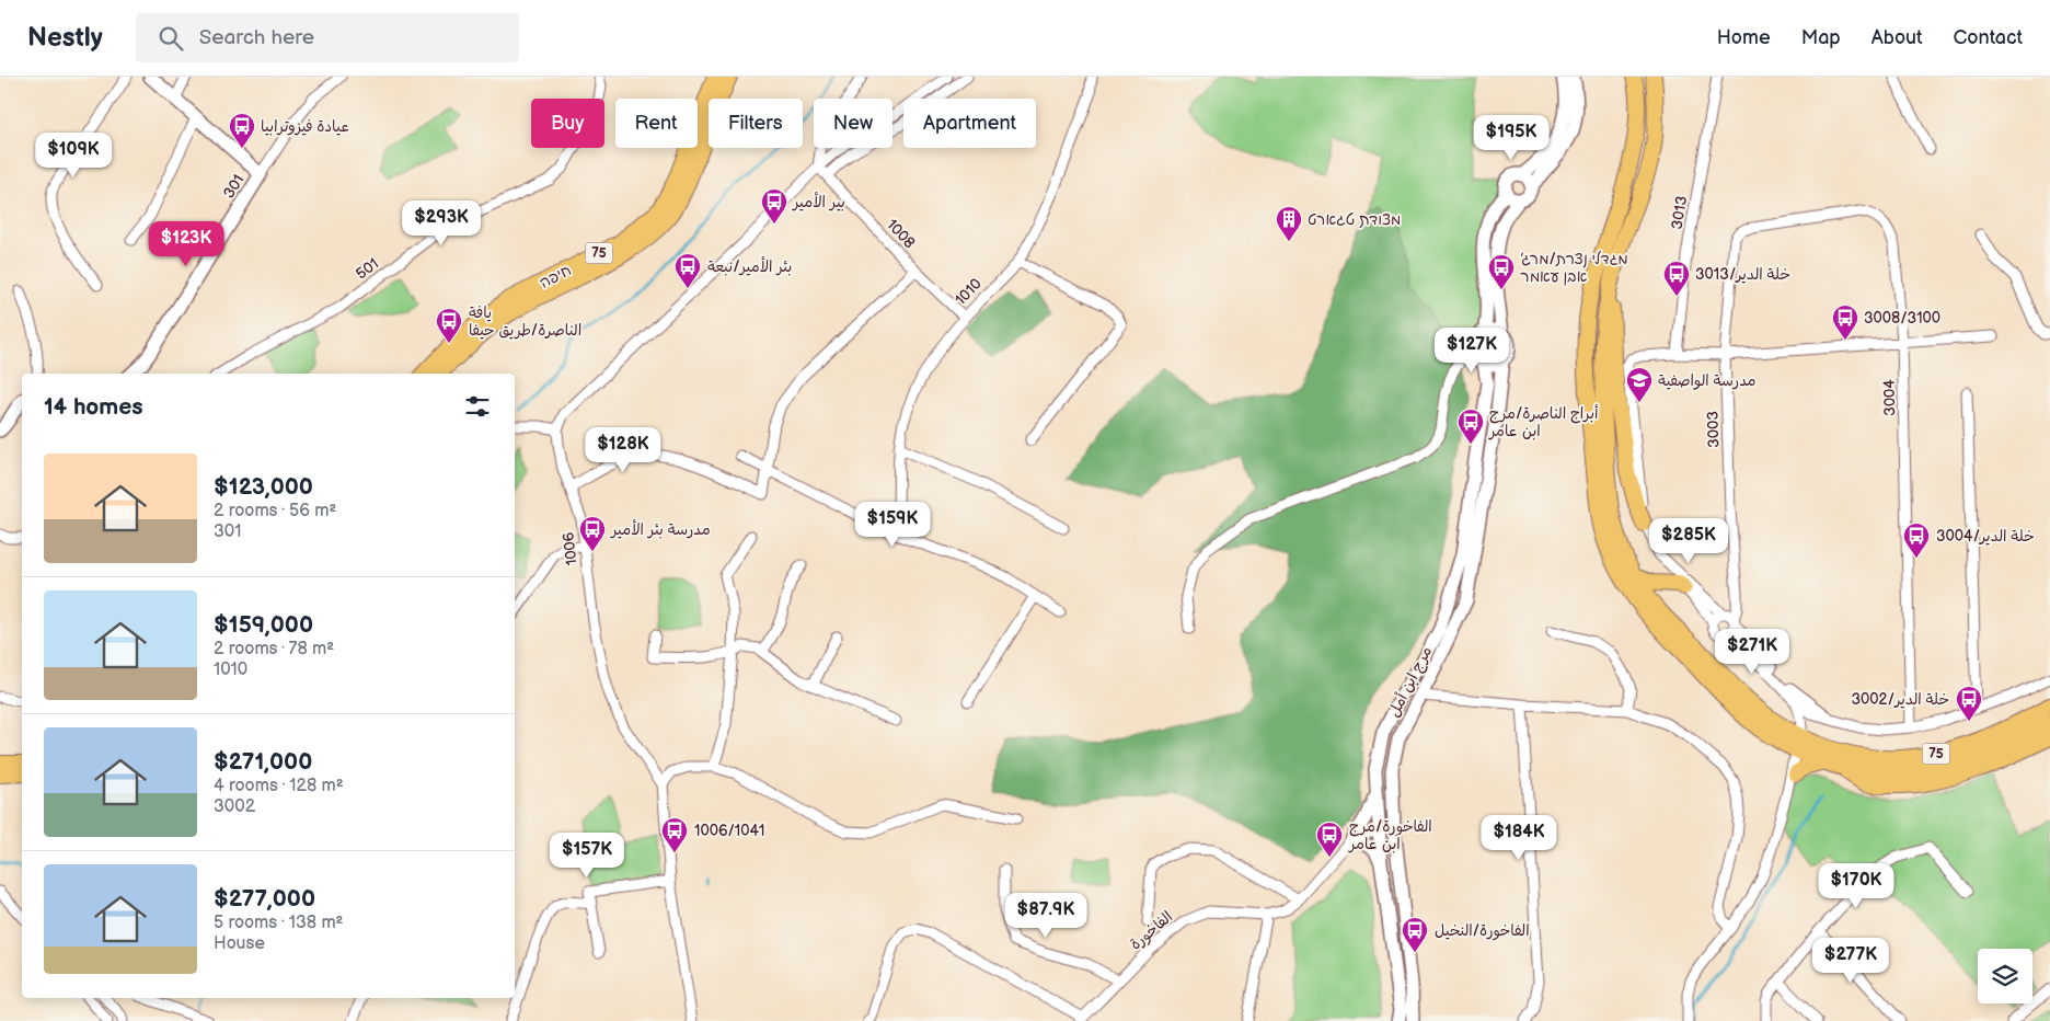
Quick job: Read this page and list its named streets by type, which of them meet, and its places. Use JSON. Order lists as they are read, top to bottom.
{
  "streets": {
    "highway": ["75", "חיפה"],
    "street": [
      "301",
      "3013",
      "1008",
      "501",
      "1010",
      "3004",
      "3003",
      "1006",
      "مرج ابن أمل",
      "الفاخورة"
    ]
  },
  "crossings": [
    ["1008", "1010"],
    ["3004", "3003"]
  ],
  "places": {
    "bus stop": [
      "عيادة فيزوترابيا",
      "بير الأمير",
      "بئر الأمير/نبعة",
      "מגדלי נצרת/מרג׳ אבן עאמר",
      "خلة الدير/3013",
      "3008/3100",
      "يافة الناصرة/طريق حيفا",
      "أبراج الناصرة/مرج ابن عامر",
      "مدرسة بئر الأمير",
      "خلة الدير/3004",
      "خلة الدير/3002",
      "1006/1041",
      "الفاخورة/مرج ابن عامر",
      "الفاخورة/النخيل"
    ],
    "building": ["מצודת טגארט"],
    "school or university": ["مدرسة الواصفية"]
  },
  "page": {
    "header": "Nestly",
    "search": "Search here",
    "nav": [
      "Home",
      "Map",
      "About",
      "Contact"
    ],
    "chip": [
      "Buy",
      "Rent",
      "Filters",
      "New",
      "Apartment"
    ],
    "price": [
      "$195K",
      "$109K",
      "$293K",
      "$123K",
      "$127K",
      "$128K",
      "$159K",
      "$285K",
      "$271K",
      "$184K",
      "$157K",
      "$170K",
      "$87.9K",
      "$277K"
    ],
    "heading": "14 homes",
    "list": [
      {
        "name": "$123,000",
        "note": "2 rooms · 56 m² · 301"
      },
      {
        "name": "$159,000",
        "note": "2 rooms · 78 m² · 1010"
      },
      {
        "name": "$271,000",
        "note": "4 rooms · 128 m² · 3002"
      },
      {
        "name": "$277,000",
        "note": "5 rooms · 138 m² · House"
      }
    ]
  }
}
